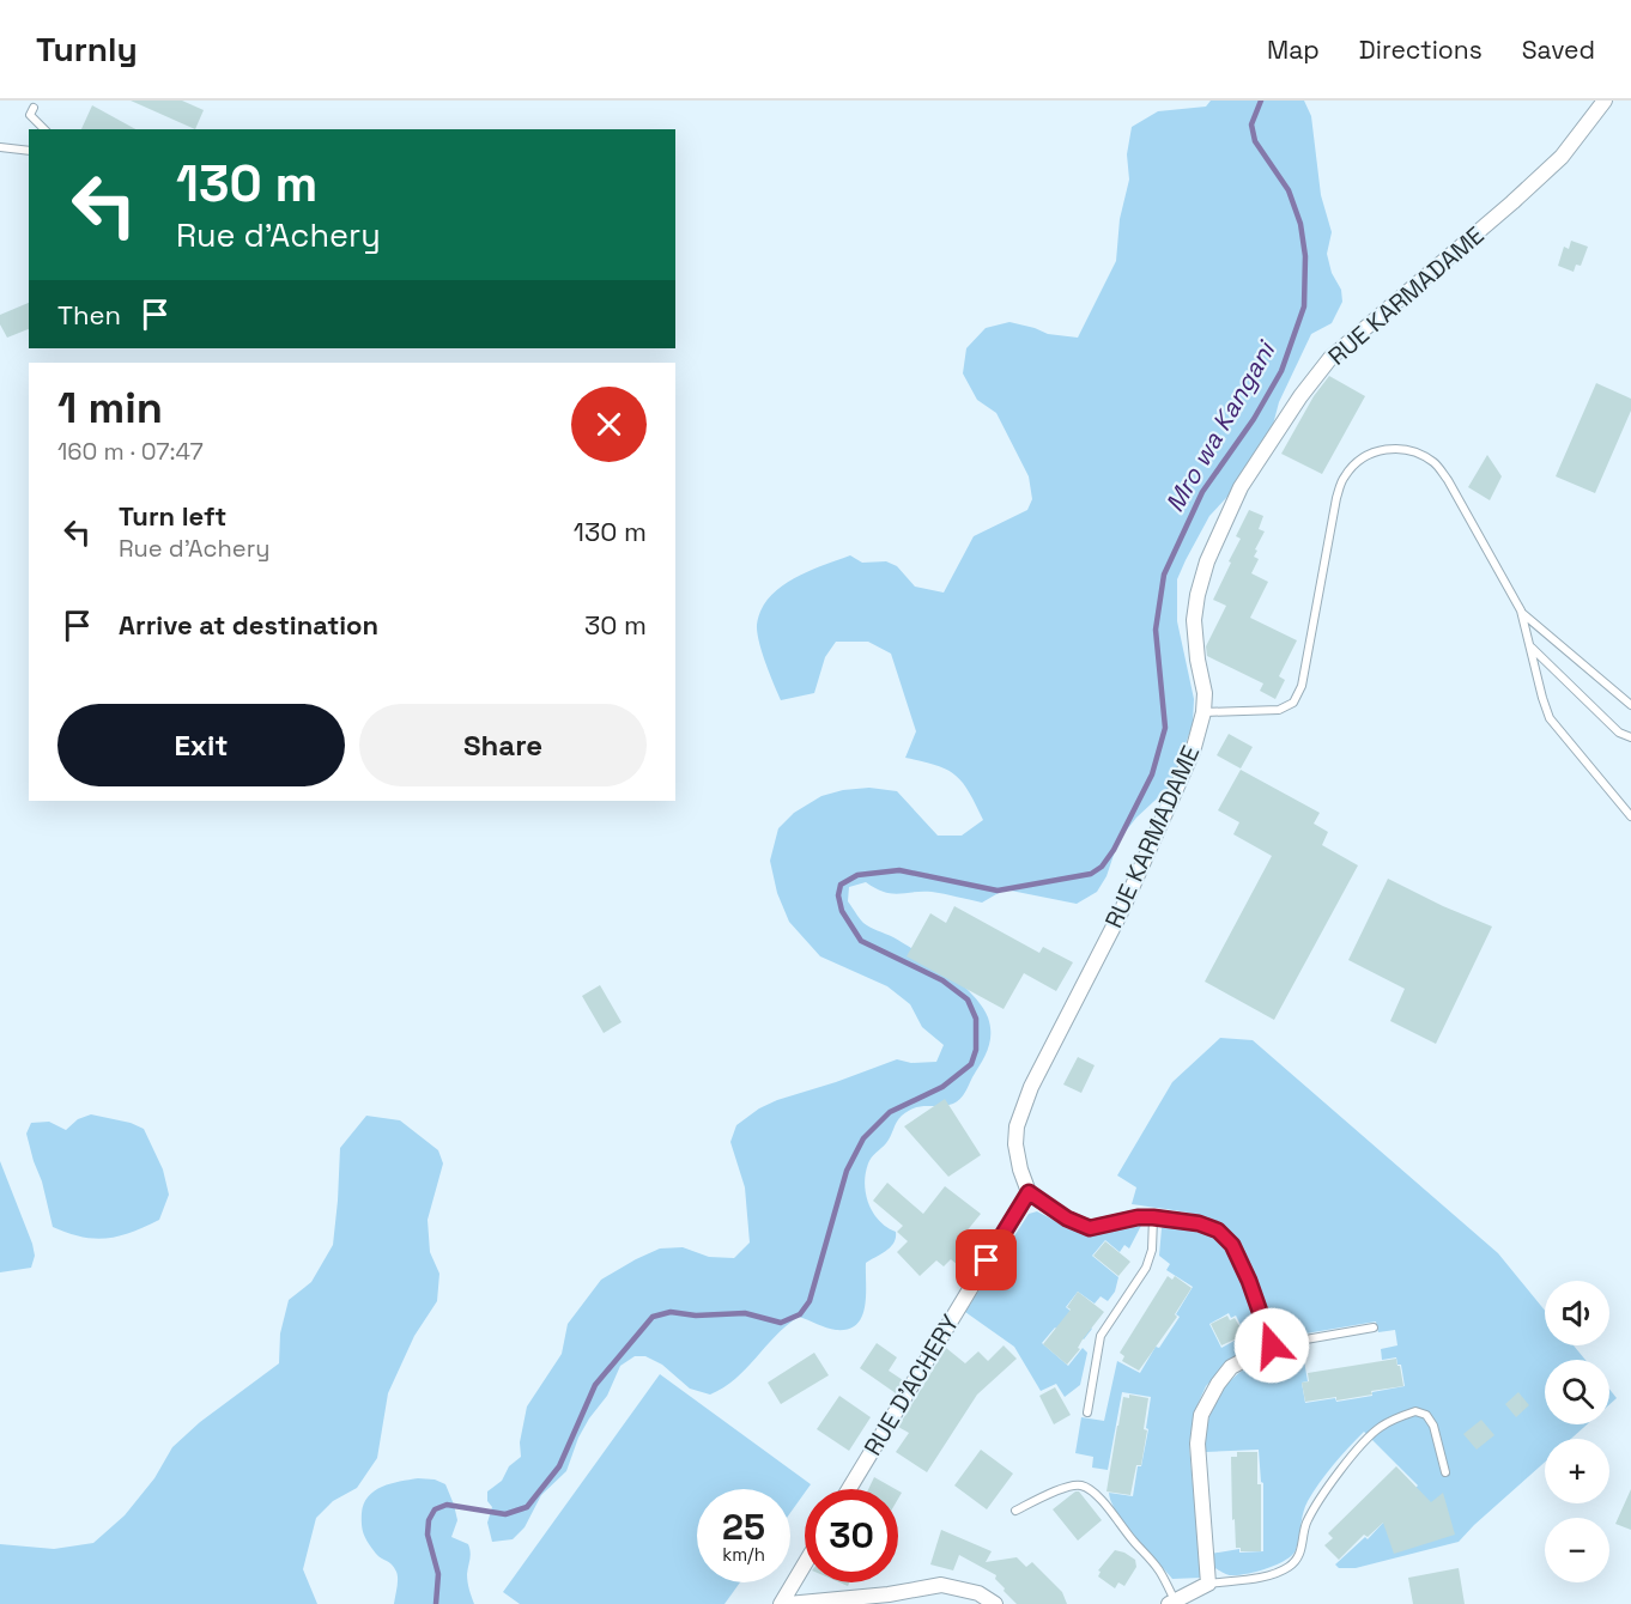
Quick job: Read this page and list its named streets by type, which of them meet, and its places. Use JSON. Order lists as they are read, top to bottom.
{
  "streets": {
    "street": ["RUE KARMADAME", "RUE D'ACHERY"]
  },
  "crossings": [
    ["RUE KARMADAME", "RUE D'ACHERY"]
  ],
  "water": ["Mro wa Kangani"],
  "page": {
    "header": "Turnly",
    "nav": ["Map", "Directions", "Saved"],
    "turn": ["130 m", "Rue d'Achery"],
    "then": "Then",
    "heading": ["1 min", "160 m · 07:47"],
    "list": [
      {
        "name": "Turn left",
        "note": "Rue d'Achery",
        "value": "130 m"
      },
      {
        "name": "Arrive at destination",
        "value": "30 m"
      }
    ],
    "buttons": ["Exit", "Share"],
    "map_buttons": ["+", "−"],
    "speed": "25 km/h",
    "limit": "30"
  }
}
